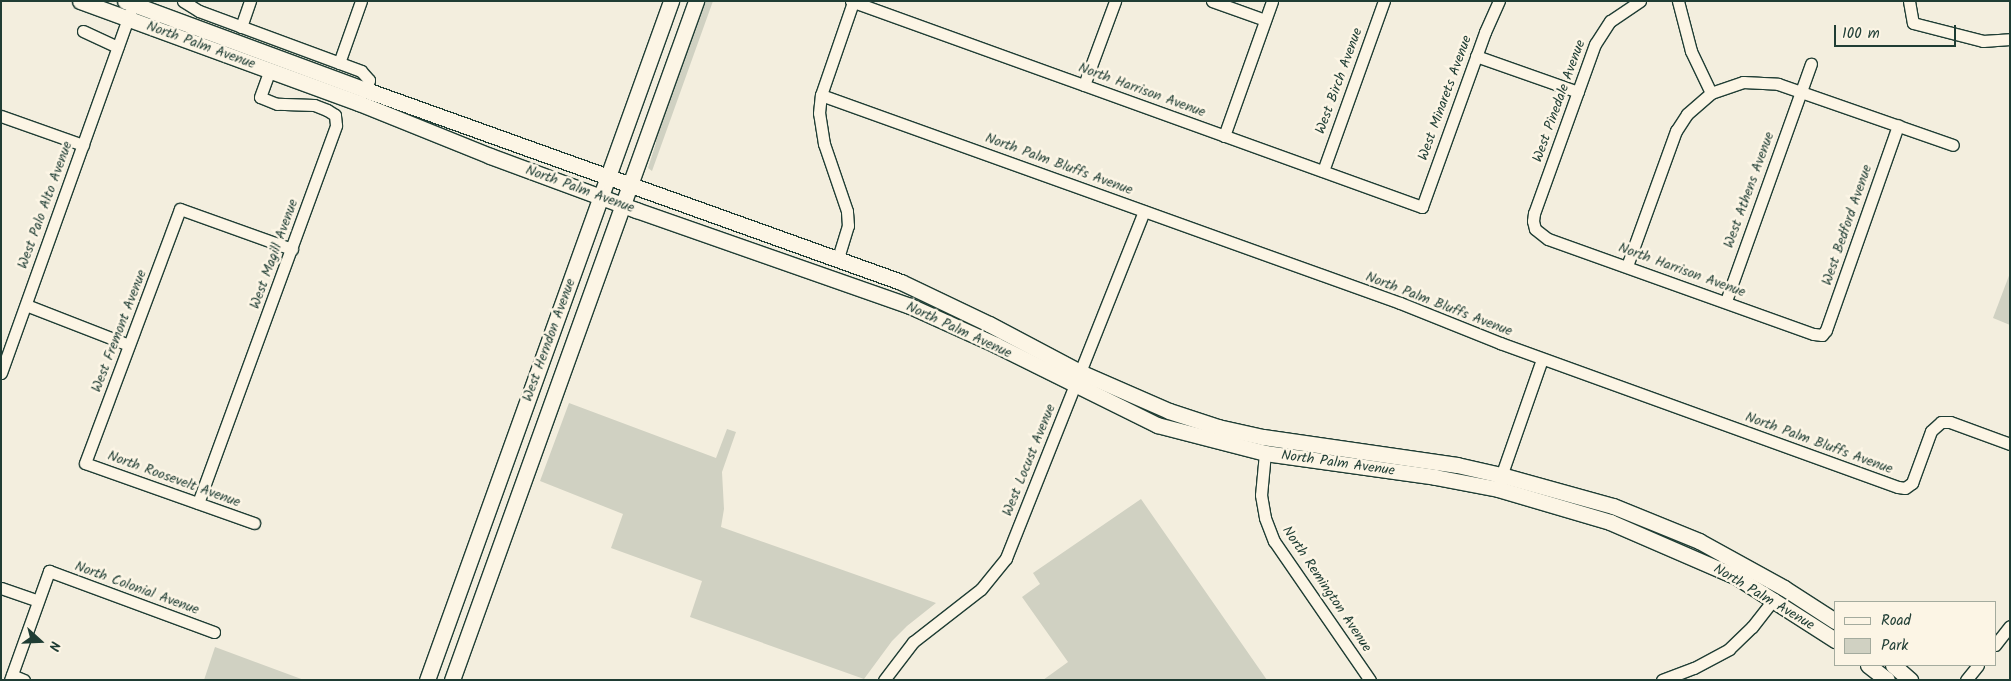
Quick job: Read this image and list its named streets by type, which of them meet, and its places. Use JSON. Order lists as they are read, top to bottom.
{
  "streets": {
    "main road": ["North Palm Avenue", "West Herndon Avenue"],
    "street": [
      "West Birch Avenue",
      "North Harrison Avenue",
      "West Minarets Avenue",
      "West Pinedale Avenue",
      "North Palm Bluffs Avenue",
      "West Athens Avenue",
      "West Palo Alto Avenue",
      "West Bedford Avenue",
      "West Magill Avenue",
      "West Fremont Avenue",
      "West Locust Avenue",
      "North Roosevelt Avenue",
      "North Colonial Avenue",
      "North Remington Avenue"
    ]
  },
  "crossings": [
    ["North Palm Avenue", "West Palo Alto Avenue"],
    ["North Palm Avenue", "West Magill Avenue"],
    ["North Palm Avenue", "West Herndon Avenue"],
    ["North Palm Avenue", "West Locust Avenue"],
    ["North Palm Avenue", "North Remington Avenue"],
    ["West Birch Avenue", "North Harrison Avenue"],
    ["North Harrison Avenue", "West Minarets Avenue"],
    ["North Harrison Avenue", "West Pinedale Avenue"],
    ["North Harrison Avenue", "West Athens Avenue"],
    ["North Harrison Avenue", "West Bedford Avenue"],
    ["North Palm Bluffs Avenue", "West Locust Avenue"],
    ["West Magill Avenue", "West Fremont Avenue"],
    ["West Magill Avenue", "North Roosevelt Avenue"],
    ["West Fremont Avenue", "North Roosevelt Avenue"]
  ],
  "legend": ["Road", "Park"],
  "scale_bar": "100 m",
  "north": "right"
}
